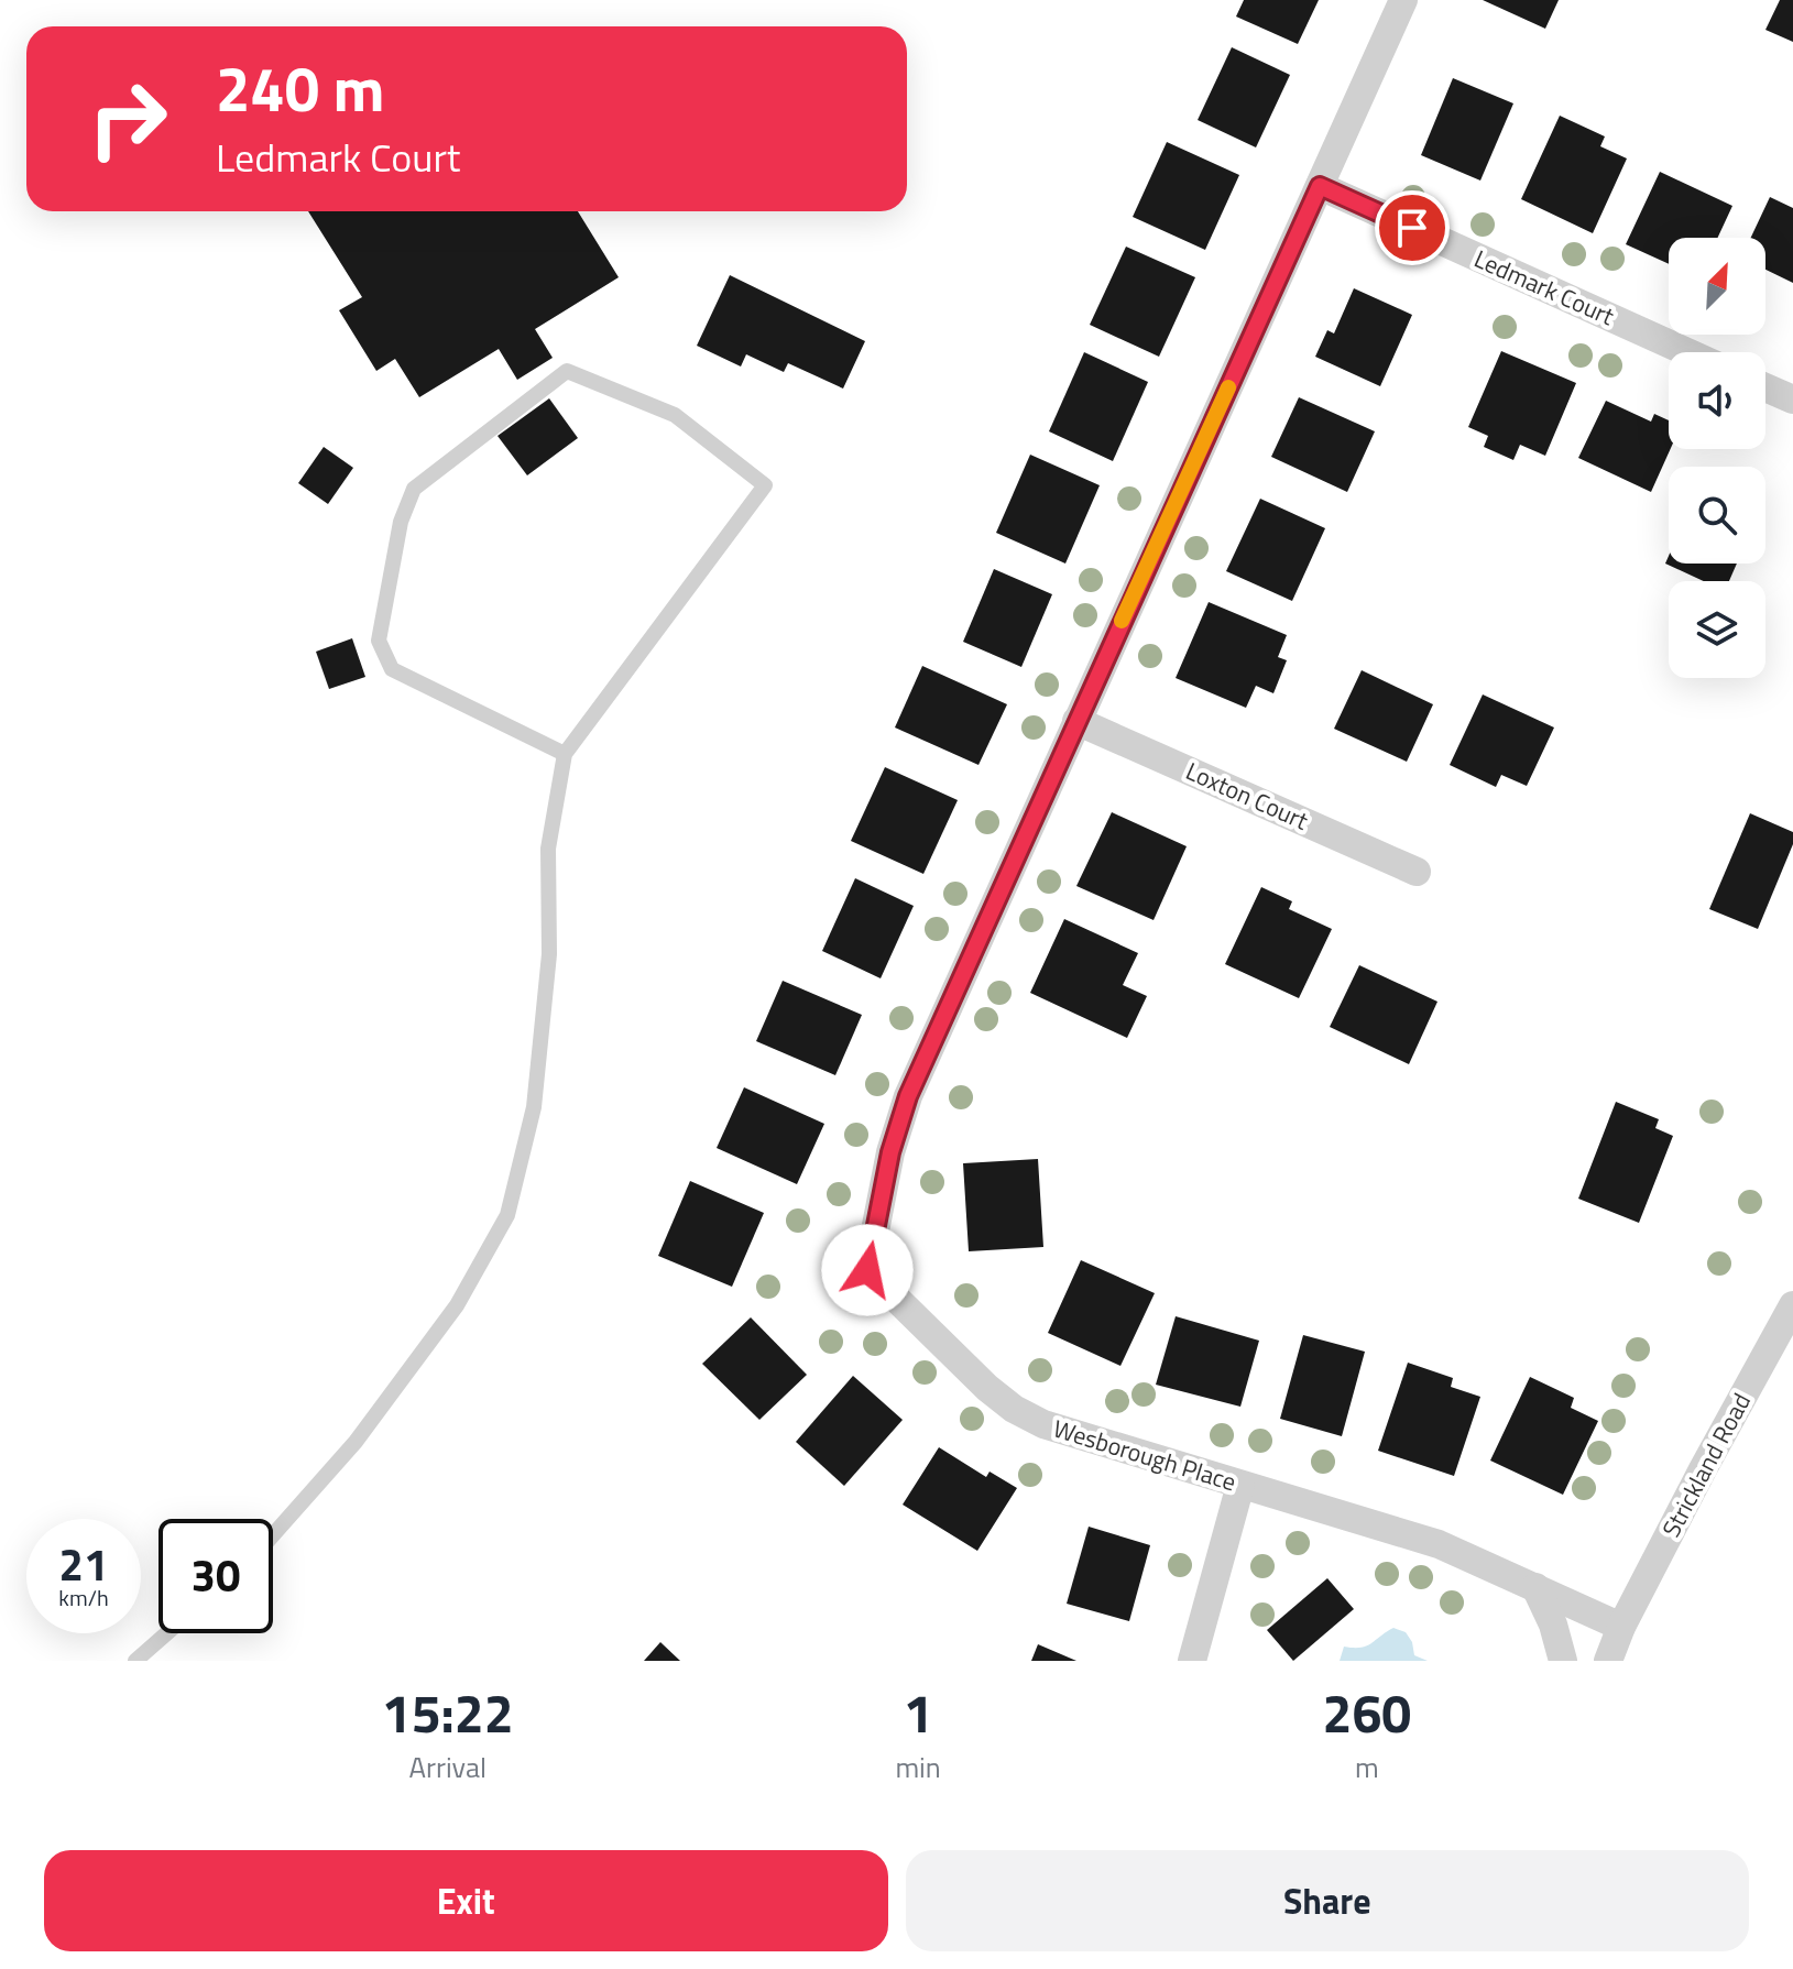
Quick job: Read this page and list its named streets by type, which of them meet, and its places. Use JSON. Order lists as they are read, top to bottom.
{
  "streets": {
    "street": [
      "Ledmark Court",
      "Loxton Court",
      "Wesborough Place",
      "Strickland Road"
    ]
  },
  "crossings": [
    ["Ledmark Court", "Wesborough Place"],
    ["Loxton Court", "Wesborough Place"],
    ["Wesborough Place", "Strickland Road"]
  ],
  "north": "top right",
  "page": {
    "turn": ["240 m", "Ledmark Court"],
    "speed": "21 km/h",
    "limit": "30",
    "eta": [
      "15:22",
      "Arrival",
      "1",
      "min",
      "260",
      "m"
    ],
    "buttons": ["Exit", "Share"]
  }
}
